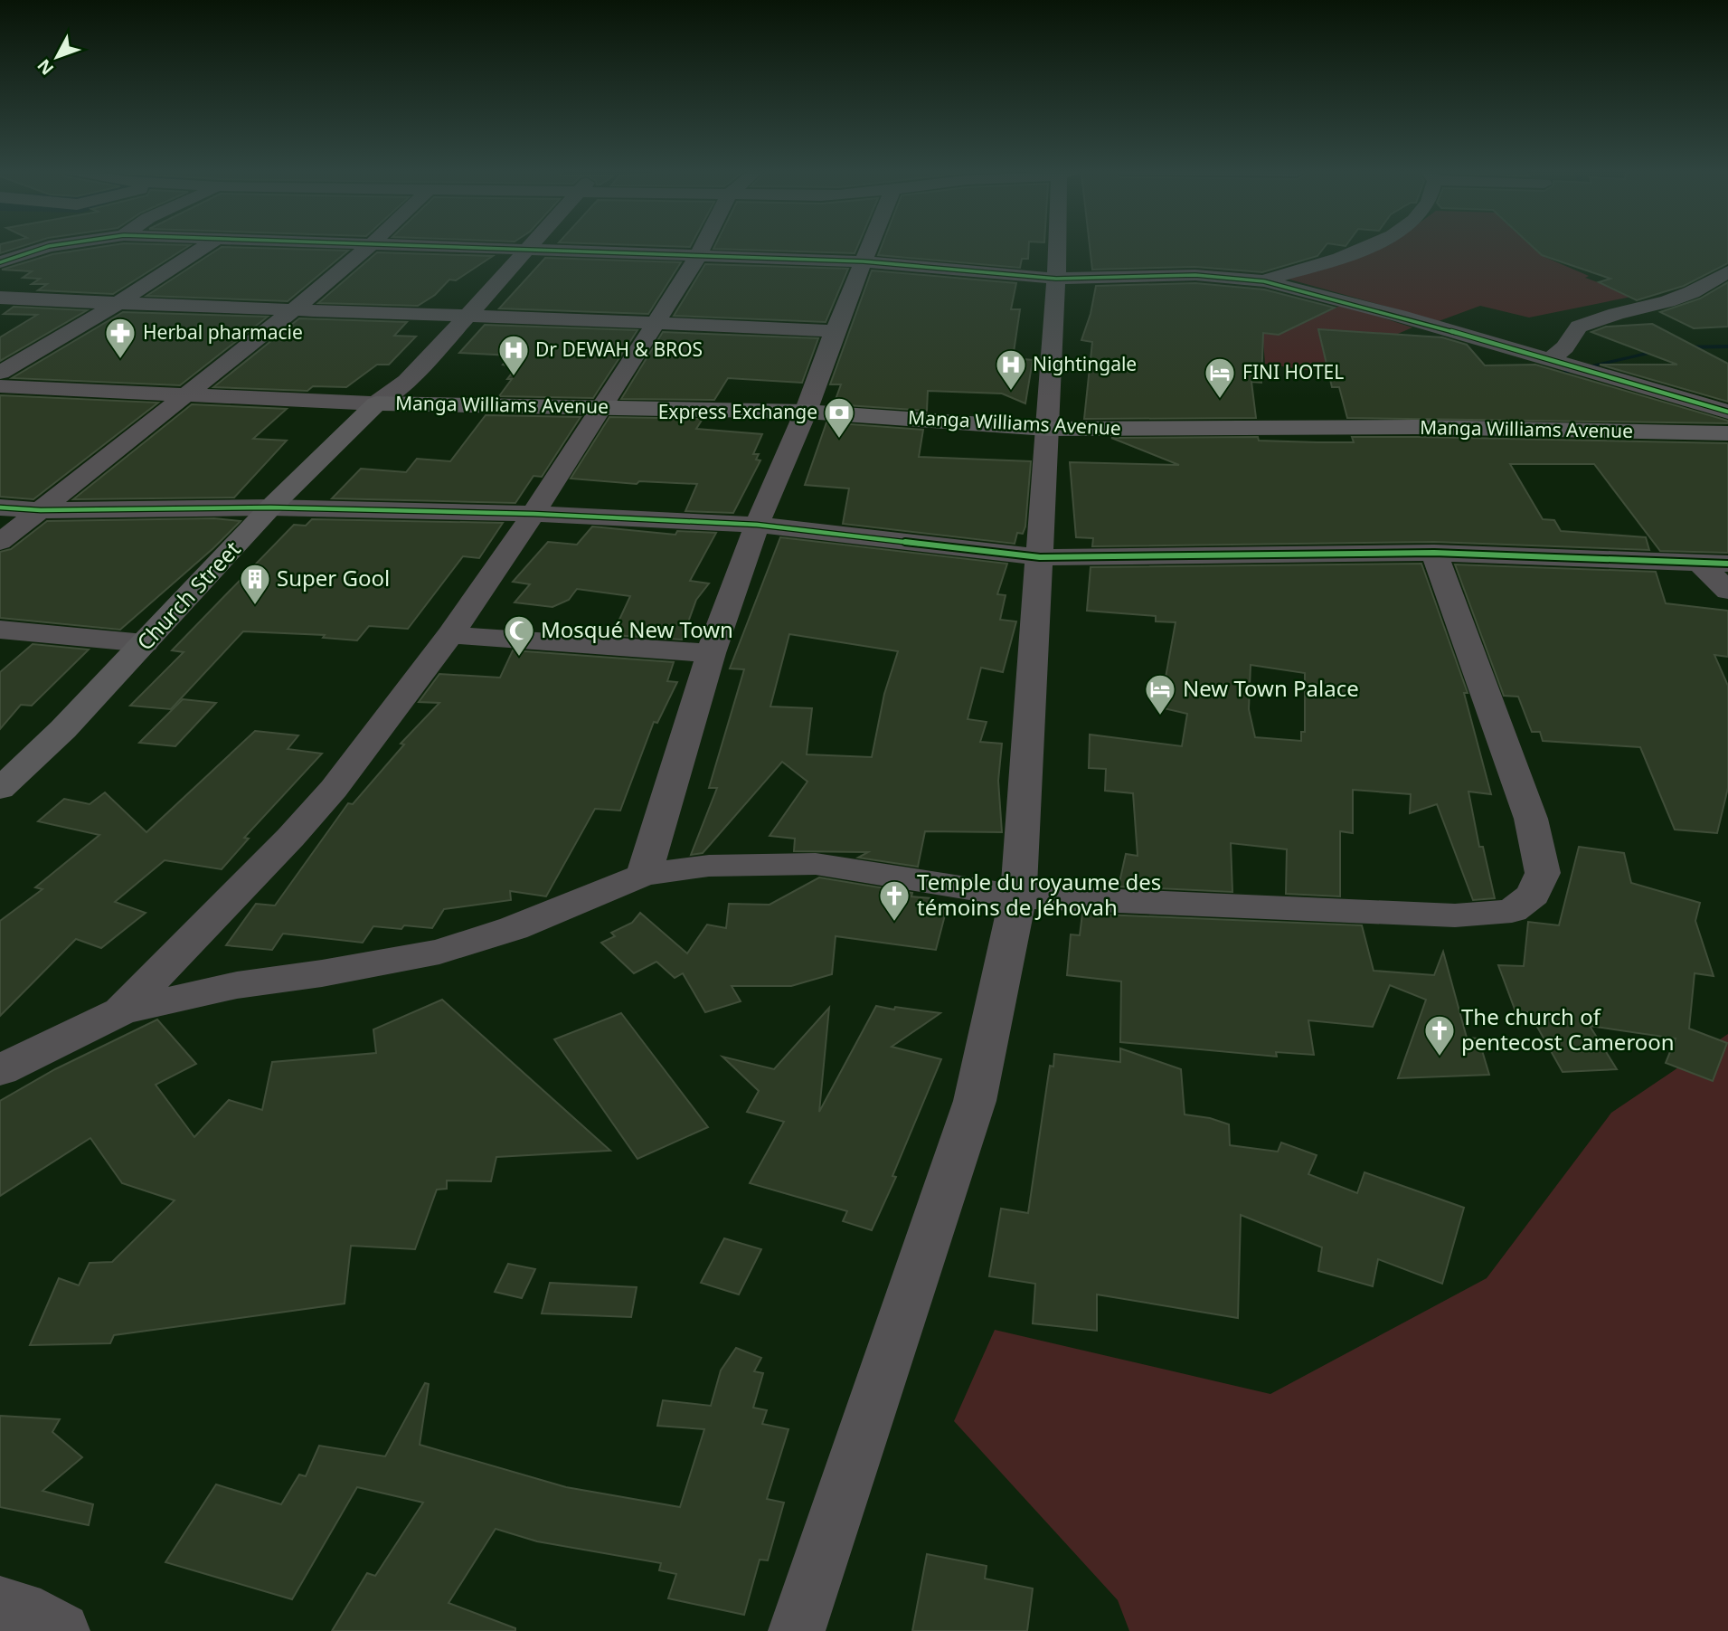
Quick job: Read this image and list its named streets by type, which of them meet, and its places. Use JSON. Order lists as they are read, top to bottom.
{
  "streets": {
    "main road": ["Manga Williams Avenue", "Church Street"]
  },
  "crossings": [
    ["Manga Williams Avenue", "Church Street"]
  ],
  "places": {
    "pharmacy": ["Herbal pharmacie"],
    "hospital": ["Dr DEWAH & BROS", "Nightingale"],
    "hotel": ["FINI HOTEL", "New Town Palace"],
    "bank": ["Express Exchange"],
    "building": ["Super Gool"],
    "mosque": ["Mosqué New Town"],
    "church": ["Temple du royaume des témoins de Jéhovah", "The church of pentecost Cameroon"]
  },
  "north": "bottom left"
}
